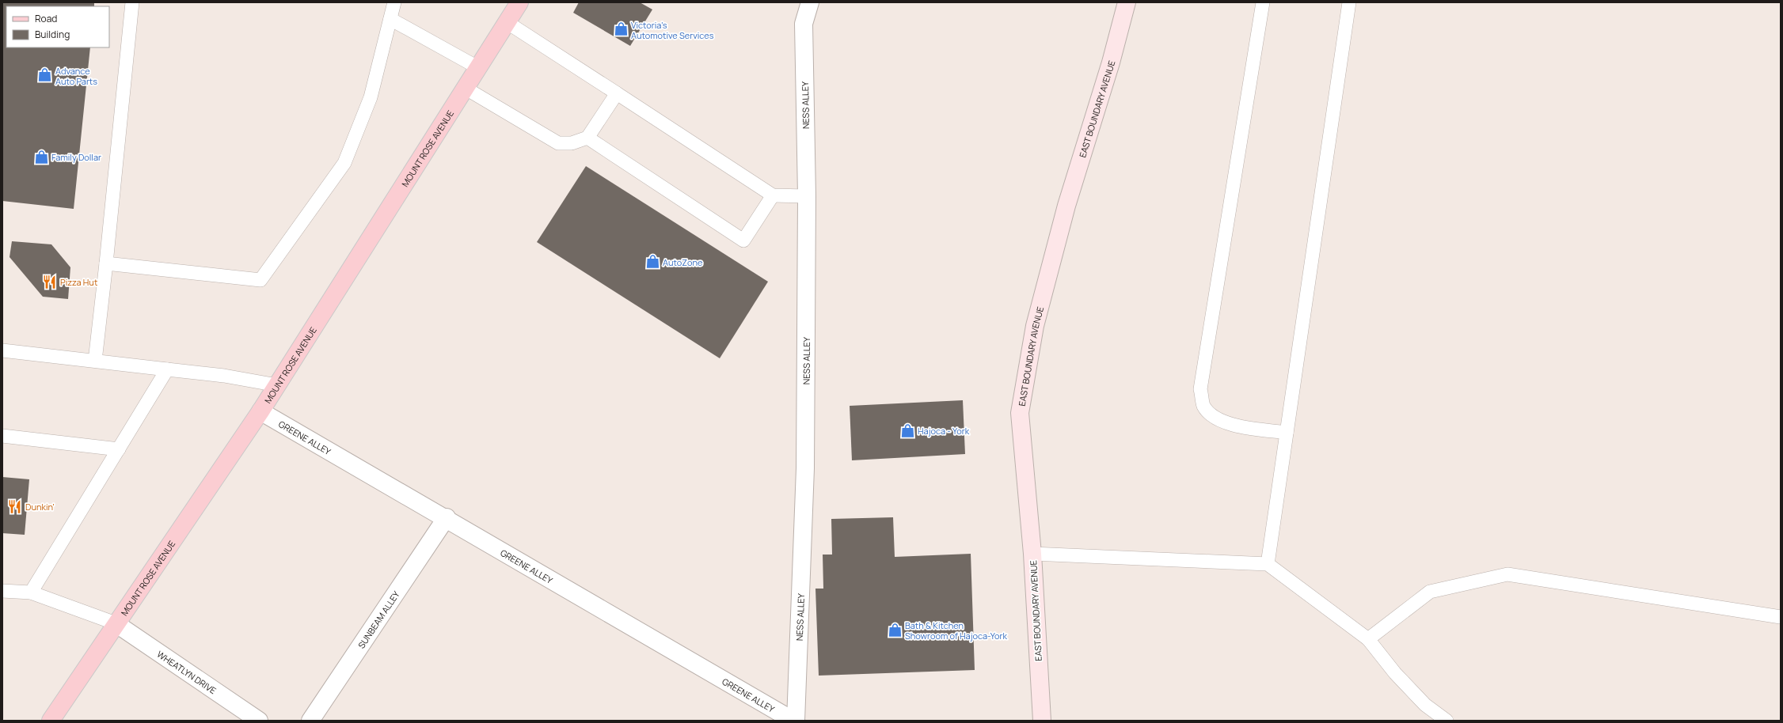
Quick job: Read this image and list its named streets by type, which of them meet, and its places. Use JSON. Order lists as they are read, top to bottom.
{
  "streets": {
    "main road": ["MOUNT ROSE AVENUE"],
    "street": [
      "NESS ALLEY",
      "EAST BOUNDARY AVENUE",
      "GREENE ALLEY",
      "SUNBEAM ALLEY",
      "WHEATLYN DRIVE"
    ]
  },
  "crossings": [
    ["NESS ALLEY", "GREENE ALLEY"],
    ["MOUNT ROSE AVENUE", "GREENE ALLEY"],
    ["MOUNT ROSE AVENUE", "WHEATLYN DRIVE"],
    ["GREENE ALLEY", "SUNBEAM ALLEY"]
  ],
  "places": {
    "shop": [
      "Victoria's Automotive Services",
      "Advance Auto Parts",
      "Family Dollar",
      "AutoZone",
      "Hajoca - York",
      "Bath & Kitchen Showroom of Hajoca-York"
    ],
    "restaurant": ["Pizza Hut", "Dunkin'"]
  },
  "legend": ["Road", "Building"]
}
